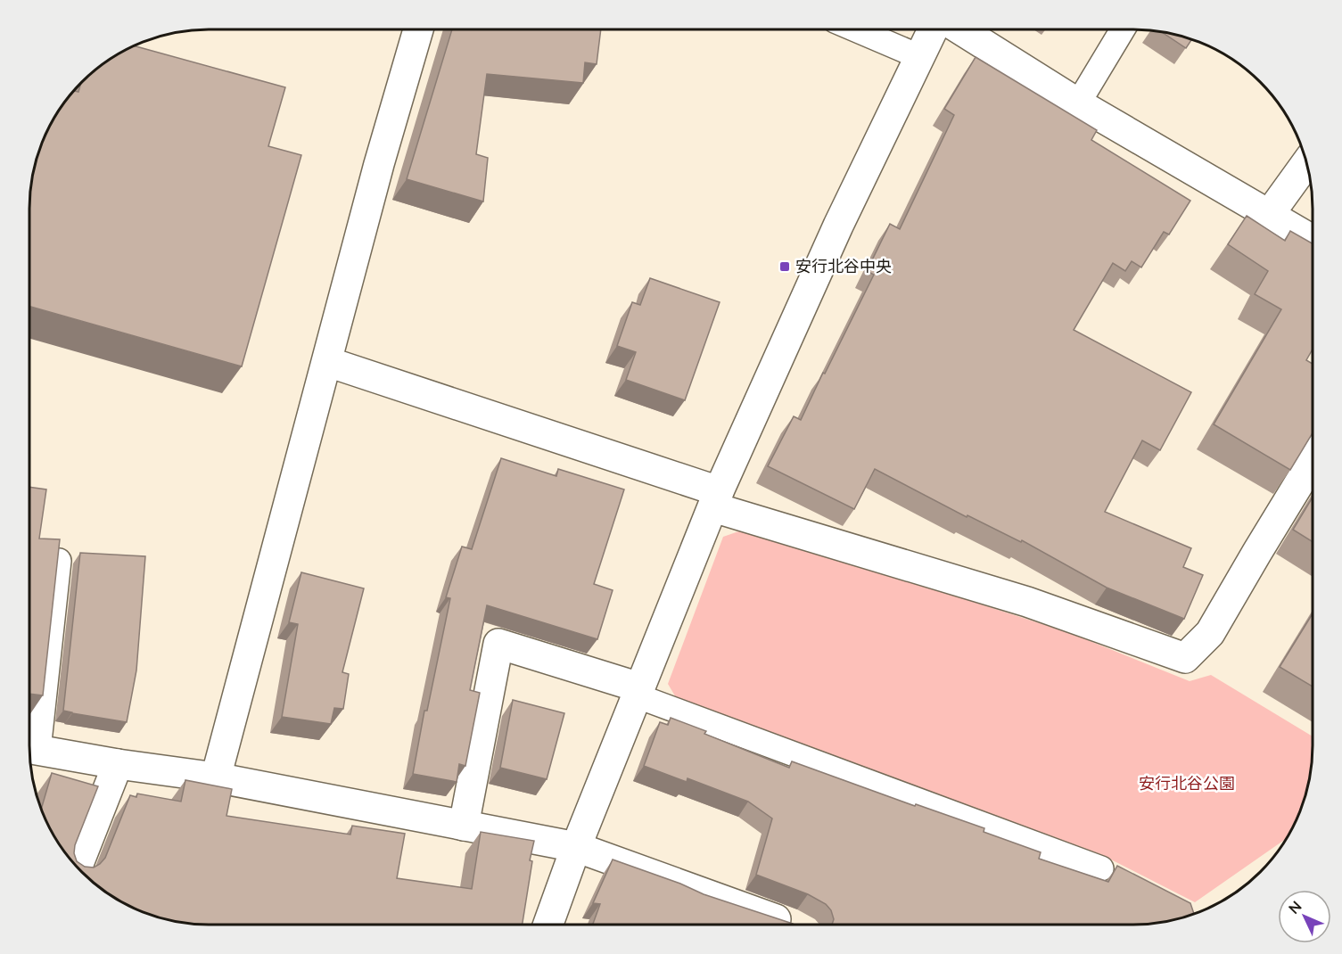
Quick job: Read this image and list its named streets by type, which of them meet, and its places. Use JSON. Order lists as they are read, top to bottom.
{
  "parks": ["安行北谷公園"],
  "places": {
    "transit": ["安行北谷中央"]
  },
  "north": "top left"
}
